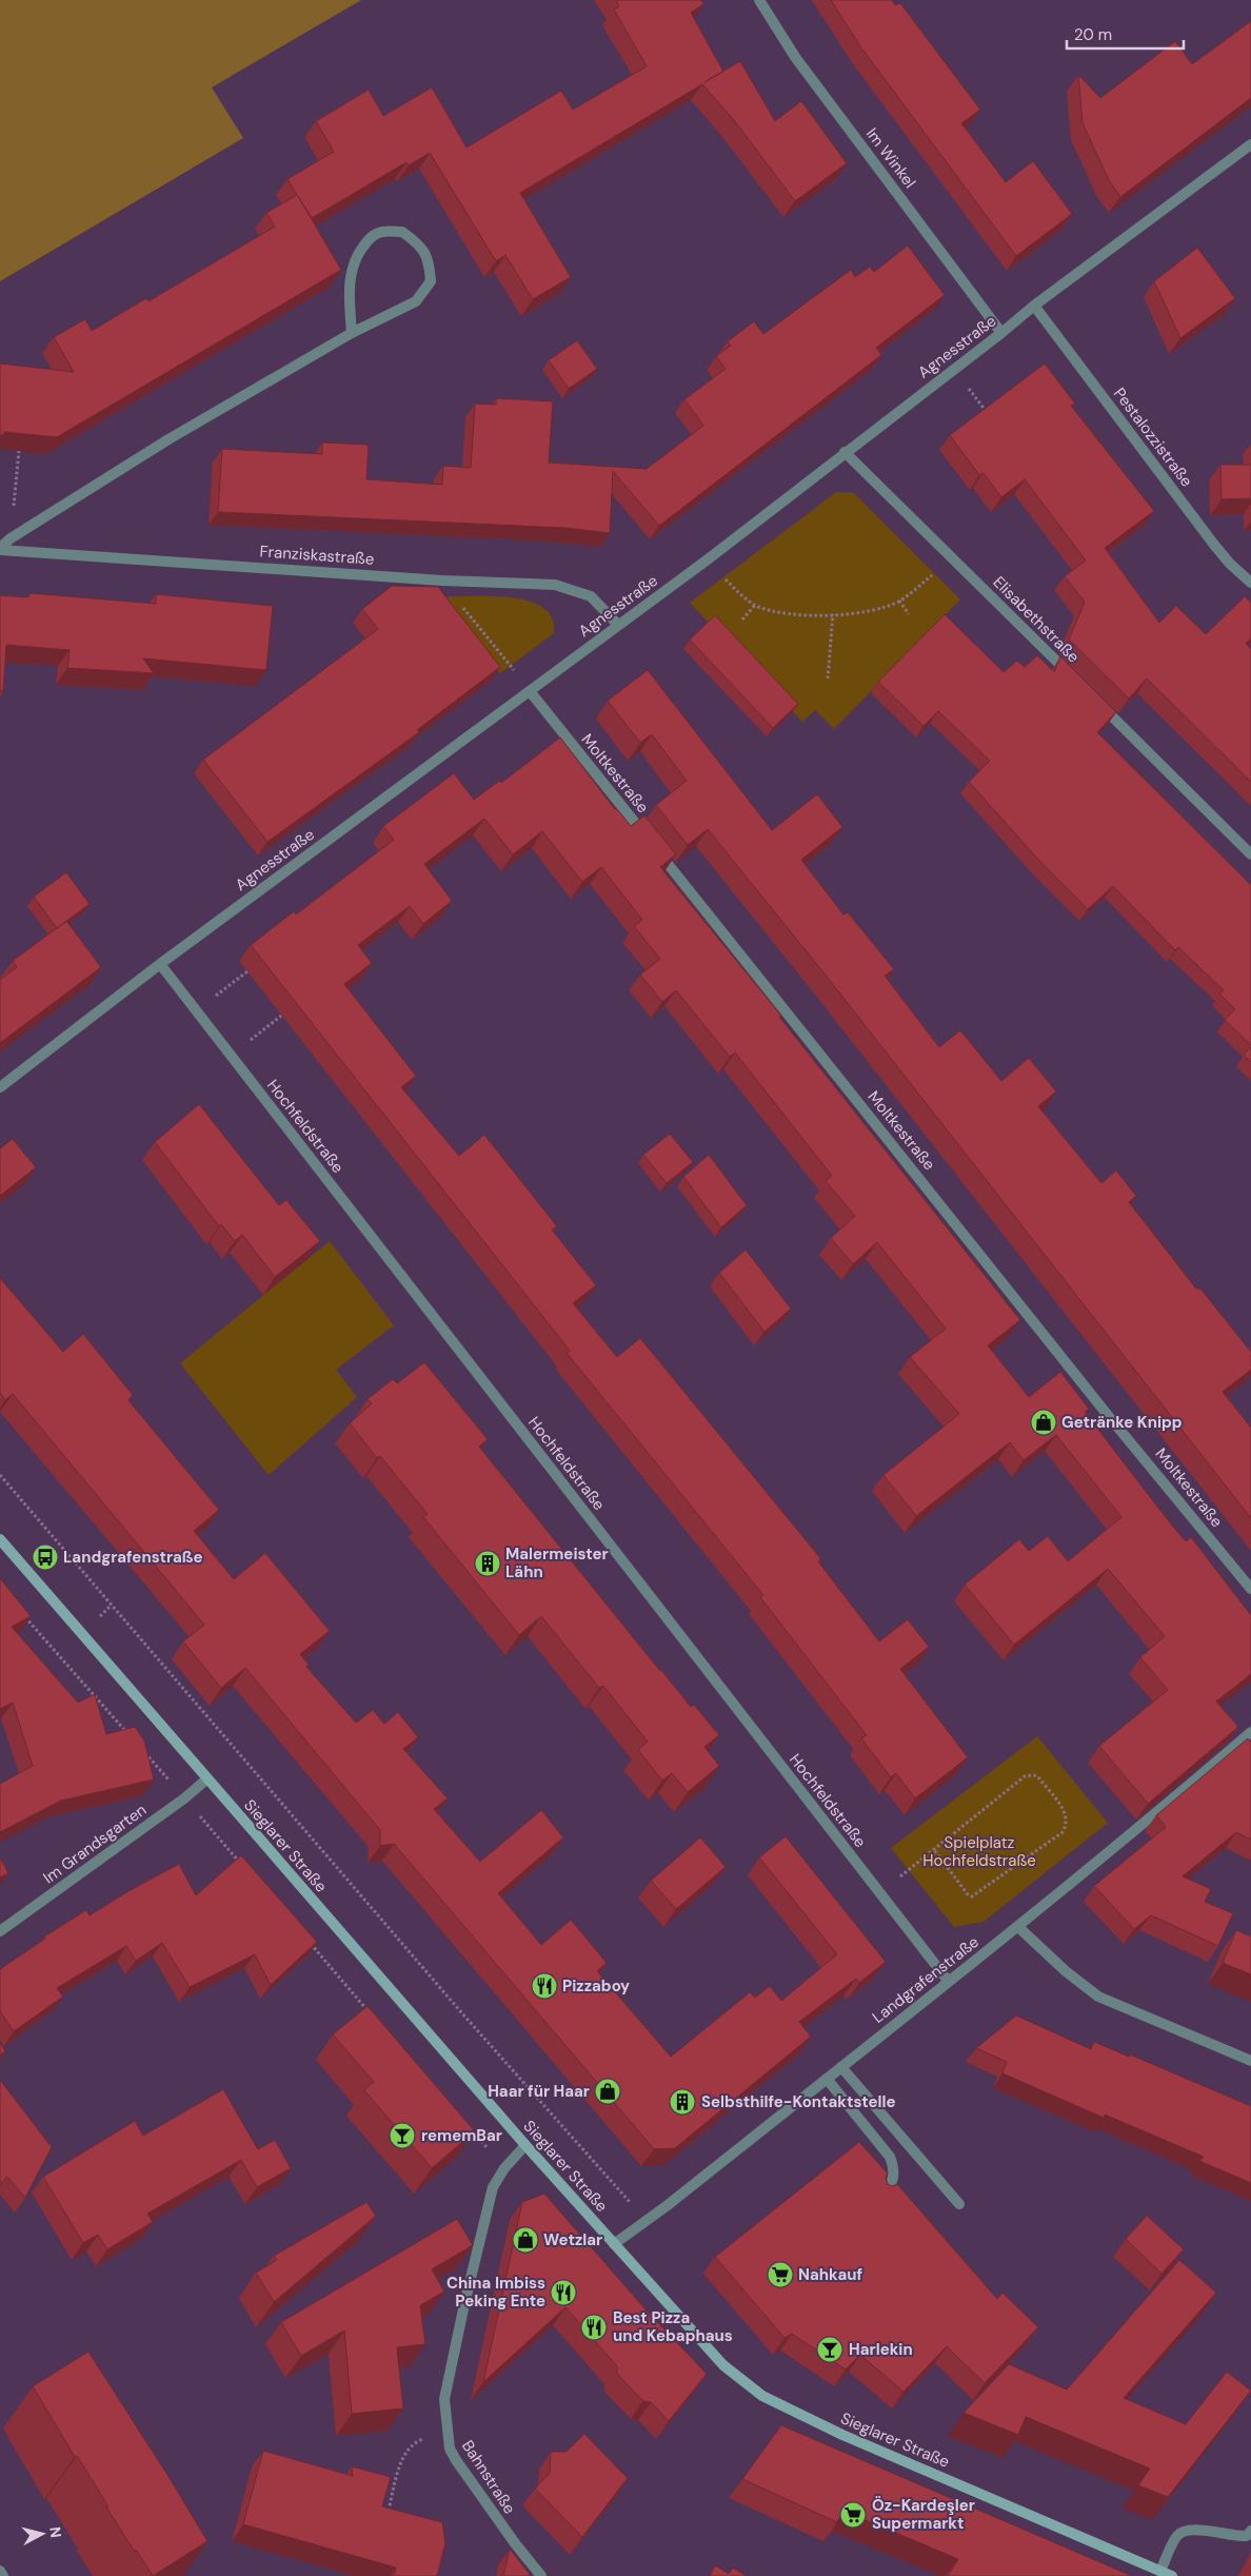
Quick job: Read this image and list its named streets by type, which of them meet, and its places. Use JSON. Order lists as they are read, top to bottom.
{
  "streets": {
    "street": [
      "Im Winkel",
      "Agnesstraße",
      "Pestalozzistraße",
      "Franziskastraße",
      "Elisabethstraße",
      "Moltkestraße",
      "Hochfeldstraße",
      "Im Grandsgarten",
      "Sieglarer Straße",
      "Landgrafenstraße",
      "Bahnstraße"
    ]
  },
  "crossings": [
    ["Im Winkel", "Agnesstraße"],
    ["Agnesstraße", "Pestalozzistraße"],
    ["Agnesstraße", "Franziskastraße"],
    ["Agnesstraße", "Elisabethstraße"],
    ["Agnesstraße", "Moltkestraße"],
    ["Agnesstraße", "Hochfeldstraße"],
    ["Hochfeldstraße", "Landgrafenstraße"],
    ["Im Grandsgarten", "Sieglarer Straße"],
    ["Sieglarer Straße", "Landgrafenstraße"],
    ["Sieglarer Straße", "Bahnstraße"]
  ],
  "parks": ["Spielplatz Hochfeldstraße"],
  "places": {
    "shop": ["Getränke Knipp", "Haar für Haar", "Wetzlar"],
    "bus stop": ["Landgrafenstraße"],
    "building": ["Malermeister Lähn", "Selbsthilfe-Kontaktstelle"],
    "restaurant": ["Pizzaboy", "China Imbiss Peking Ente", "Best Pizza und Kebaphaus"],
    "bar": ["rememBar", "Harlekin"],
    "supermarket": ["Nahkauf", "Öz-Kardeşler Supermarkt"]
  },
  "scale_bar": "20 m",
  "north": "right"
}
